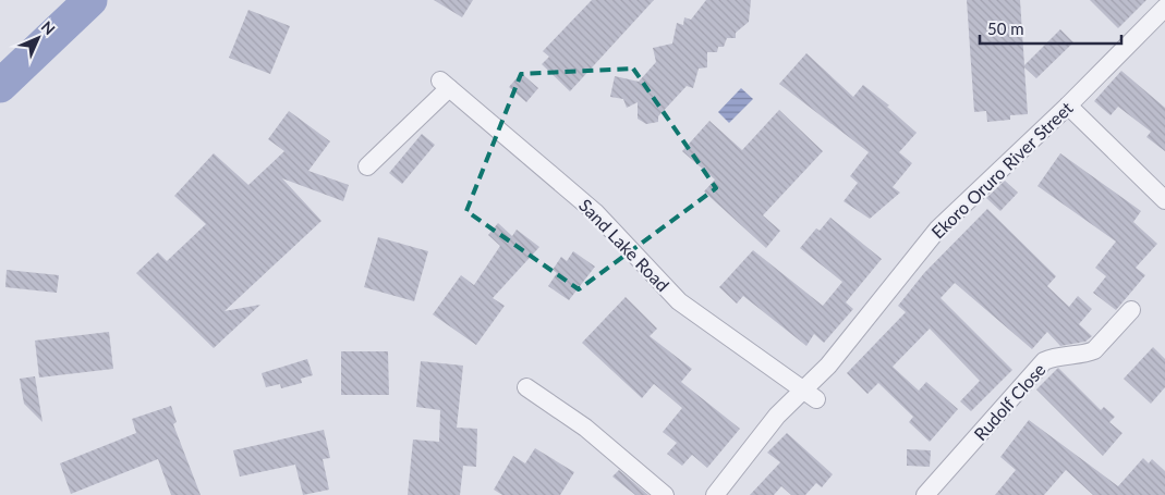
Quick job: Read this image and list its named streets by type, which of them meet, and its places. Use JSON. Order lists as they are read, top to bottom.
{
  "streets": {
    "street": ["Ekoro Oruro River Street", "Sand Lake Road", "Rudolf Close"]
  },
  "crossings": [
    ["Ekoro Oruro River Street", "Sand Lake Road"]
  ],
  "scale_bar": "50 m",
  "north": "top right"
}
